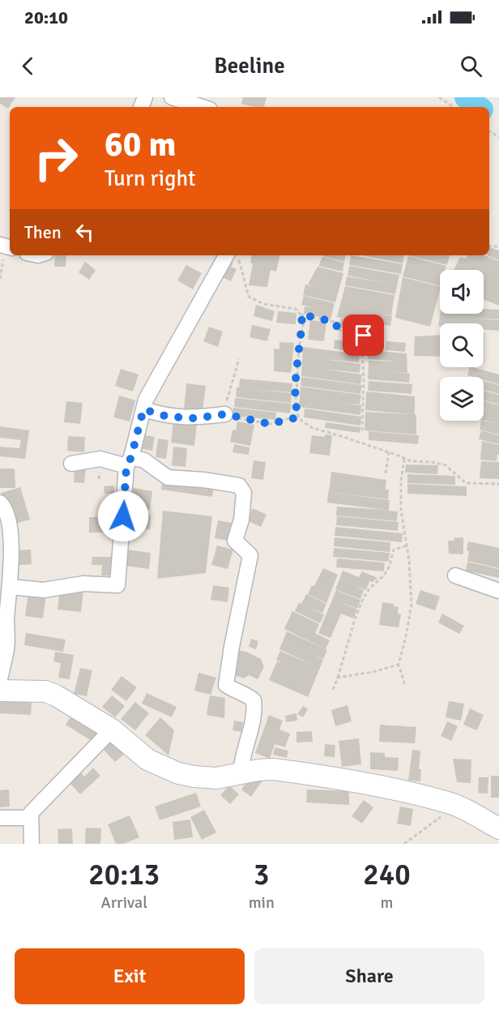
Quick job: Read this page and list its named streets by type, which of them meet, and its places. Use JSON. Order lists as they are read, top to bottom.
{
  "page": {
    "status": "20:10",
    "header": "Beeline",
    "turn": ["60 m", "Turn right"],
    "then": "Then",
    "eta": [
      "20:13",
      "Arrival",
      "3",
      "min",
      "240",
      "m"
    ],
    "buttons": ["Exit", "Share"]
  }
}
